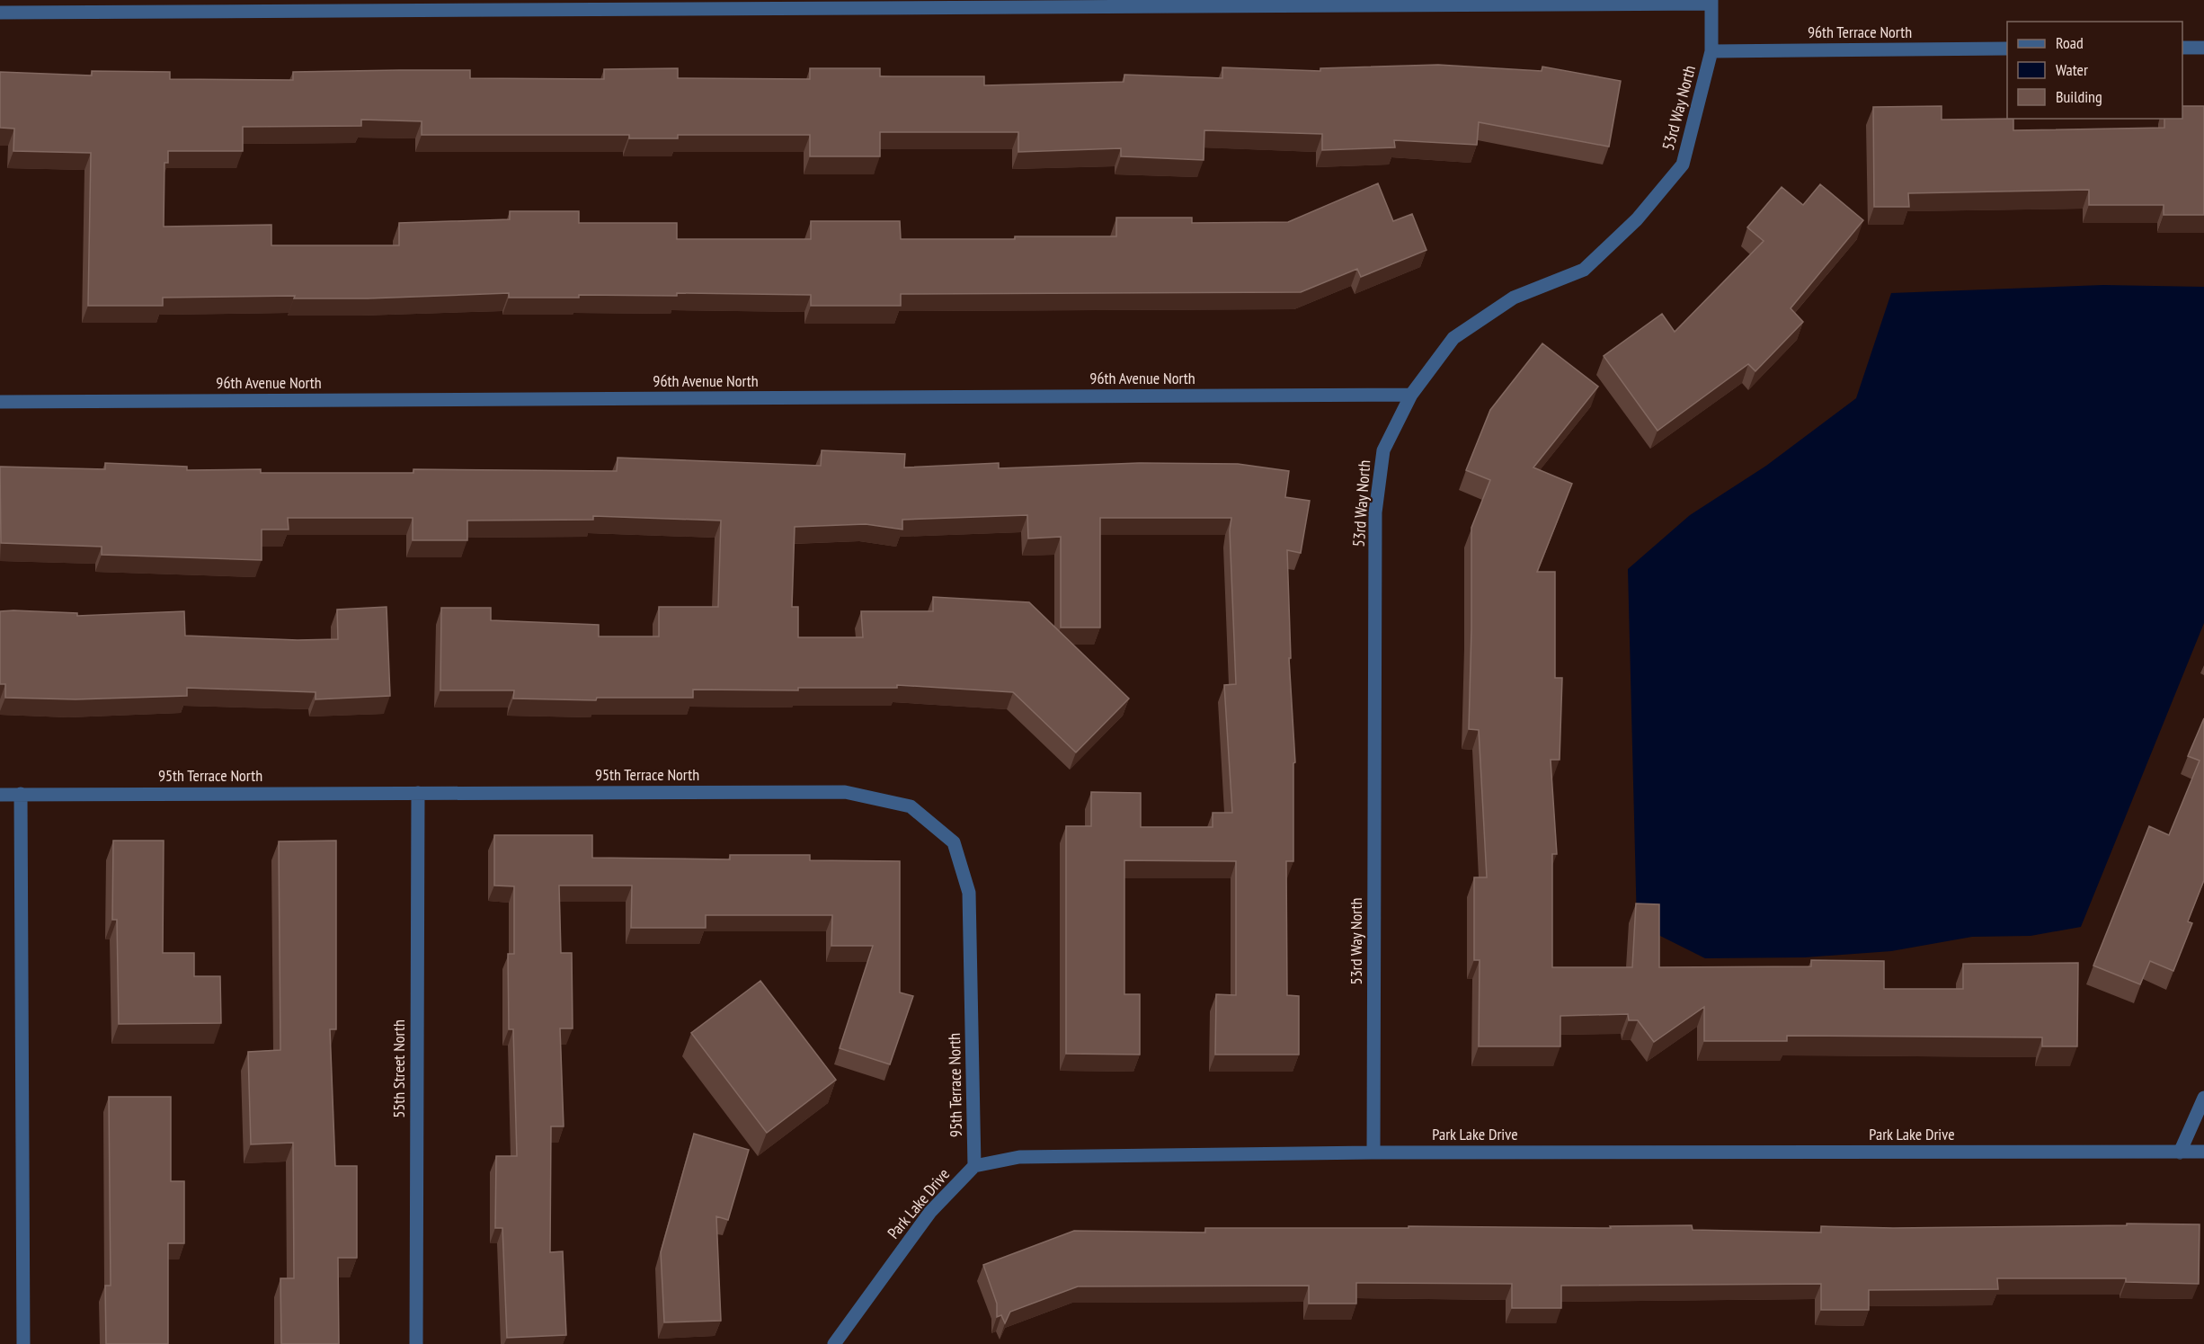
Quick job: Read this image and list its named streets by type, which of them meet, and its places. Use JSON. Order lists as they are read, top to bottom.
{
  "streets": {
    "street": [
      "96th Terrace North",
      "53rd Way North",
      "96th Avenue North",
      "95th Terrace North",
      "55th Street North",
      "Park Lake Drive"
    ]
  },
  "crossings": [
    ["96th Terrace North", "53rd Way North"],
    ["53rd Way North", "96th Avenue North"],
    ["53rd Way North", "Park Lake Drive"],
    ["95th Terrace North", "55th Street North"],
    ["95th Terrace North", "Park Lake Drive"]
  ],
  "legend": ["Road", "Water", "Building"]
}
